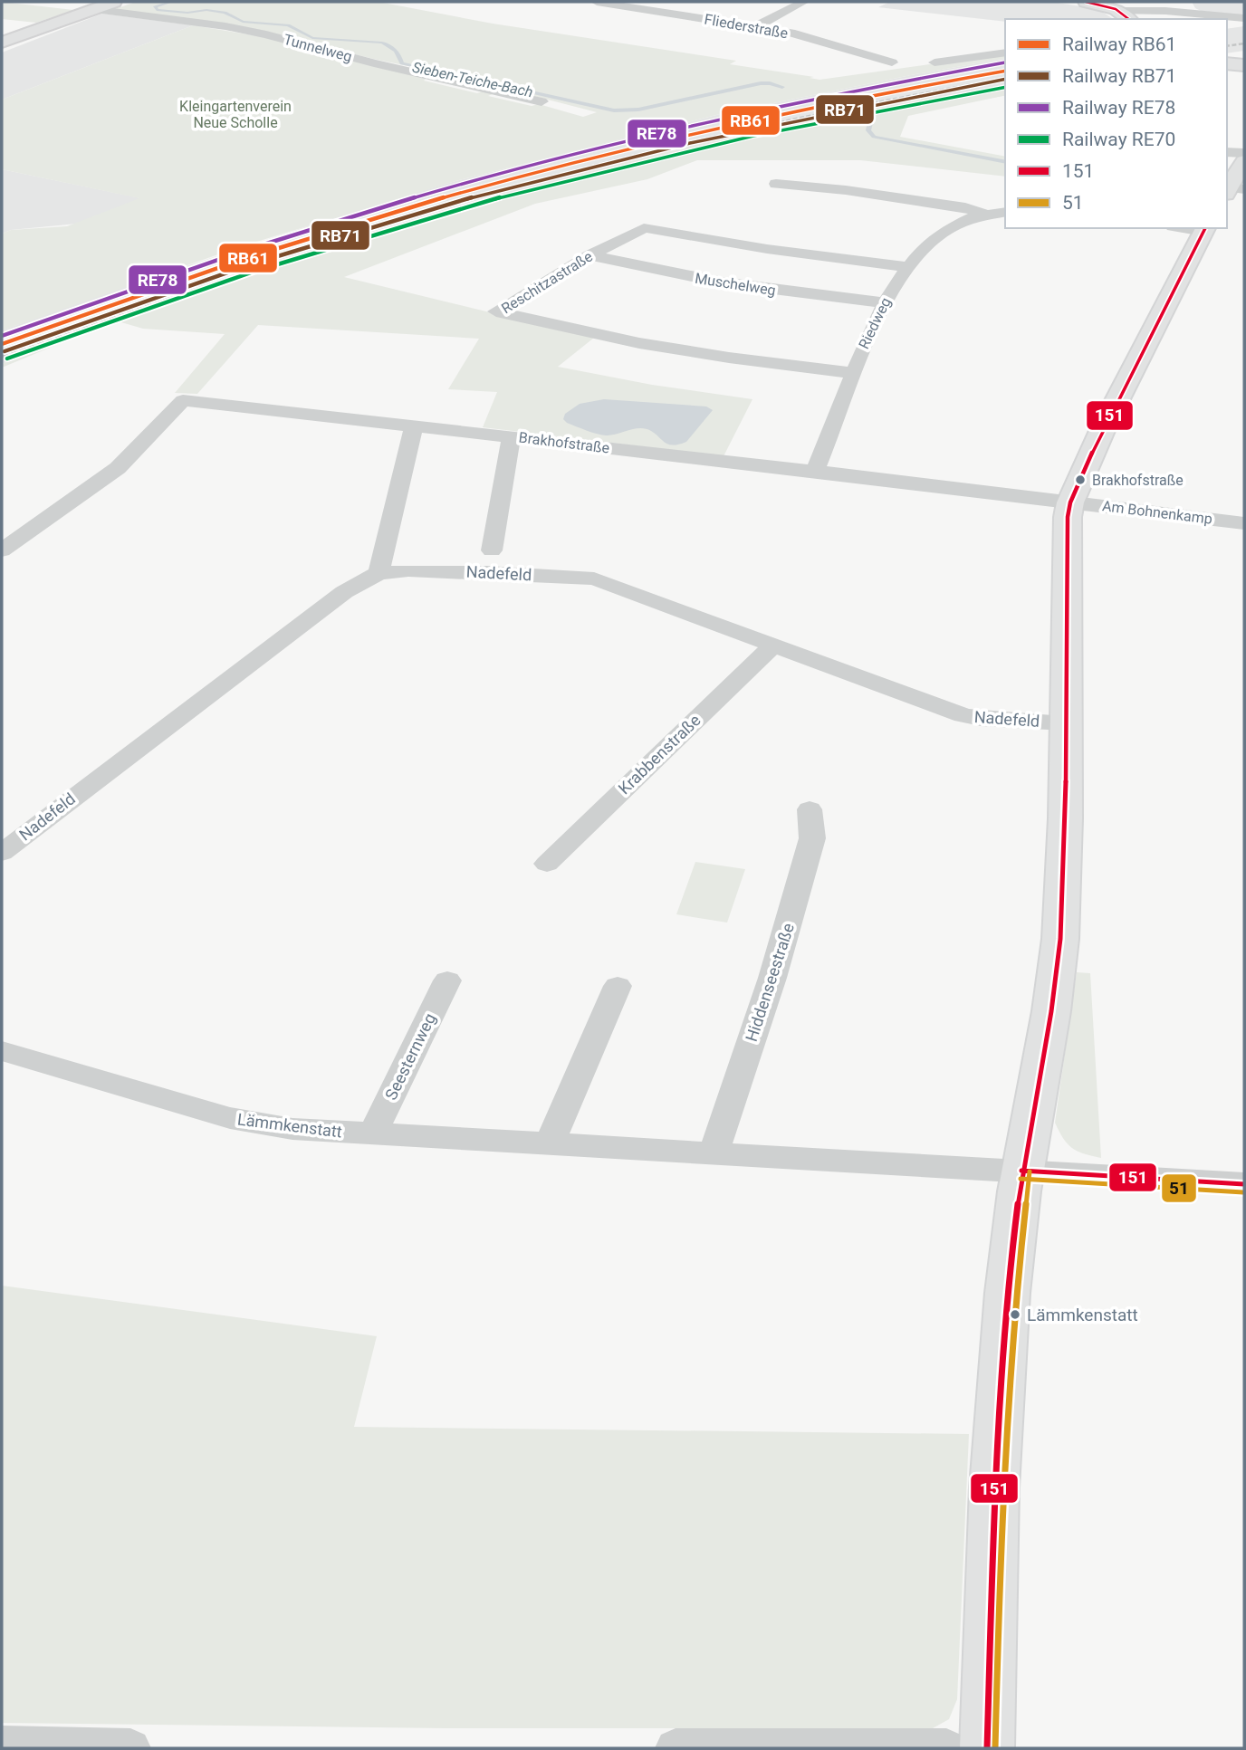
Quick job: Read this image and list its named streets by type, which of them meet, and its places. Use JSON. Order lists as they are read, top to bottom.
{
  "streets": {
    "street": [
      "Fliederstraße",
      "Tunnelweg",
      "Reschitzastraße",
      "Muschelweg",
      "Riedweg",
      "Brakhofstraße",
      "Am Bohnenkamp",
      "Nadefeld",
      "Krabbenstraße",
      "Hiddenseestraße",
      "Seesternweg",
      "Lämmkenstatt"
    ]
  },
  "crossings": [
    ["Reschitzastraße", "Muschelweg"],
    ["Reschitzastraße", "Riedweg"],
    ["Muschelweg", "Riedweg"],
    ["Riedweg", "Brakhofstraße"],
    ["Brakhofstraße", "Am Bohnenkamp"],
    ["Nadefeld", "Krabbenstraße"],
    ["Hiddenseestraße", "Lämmkenstatt"],
    ["Seesternweg", "Lämmkenstatt"]
  ],
  "water": ["Sieben-Teiche-Bach"],
  "parks": ["Kleingartenverein Neue Scholle"],
  "places": ["Brakhofstraße", "Lämmkenstatt"],
  "lines": [
    "transit line 151",
    "rail line RE78",
    "rail line RB61",
    "rail line RB71",
    "rail line RE70",
    "transit line 51"
  ],
  "legend": [
    "Railway RB61",
    "Railway RB71",
    "Railway RE78",
    "Railway RE70",
    "151",
    "51"
  ]
}
